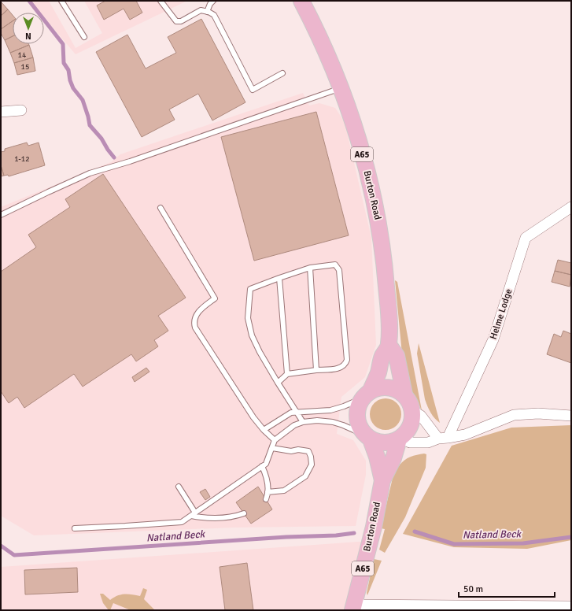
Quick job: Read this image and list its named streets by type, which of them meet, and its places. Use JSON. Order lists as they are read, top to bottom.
{
  "streets": {
    "main road": ["A65", "Burton Road"],
    "street": ["Helme Lodge"]
  },
  "crossings": [
    ["A65", "Burton Road"]
  ],
  "water": ["Natland Beck"],
  "house_numbers": ["14", "15", "1-12"],
  "scale_bar": "50 m",
  "north": "bottom"
}
